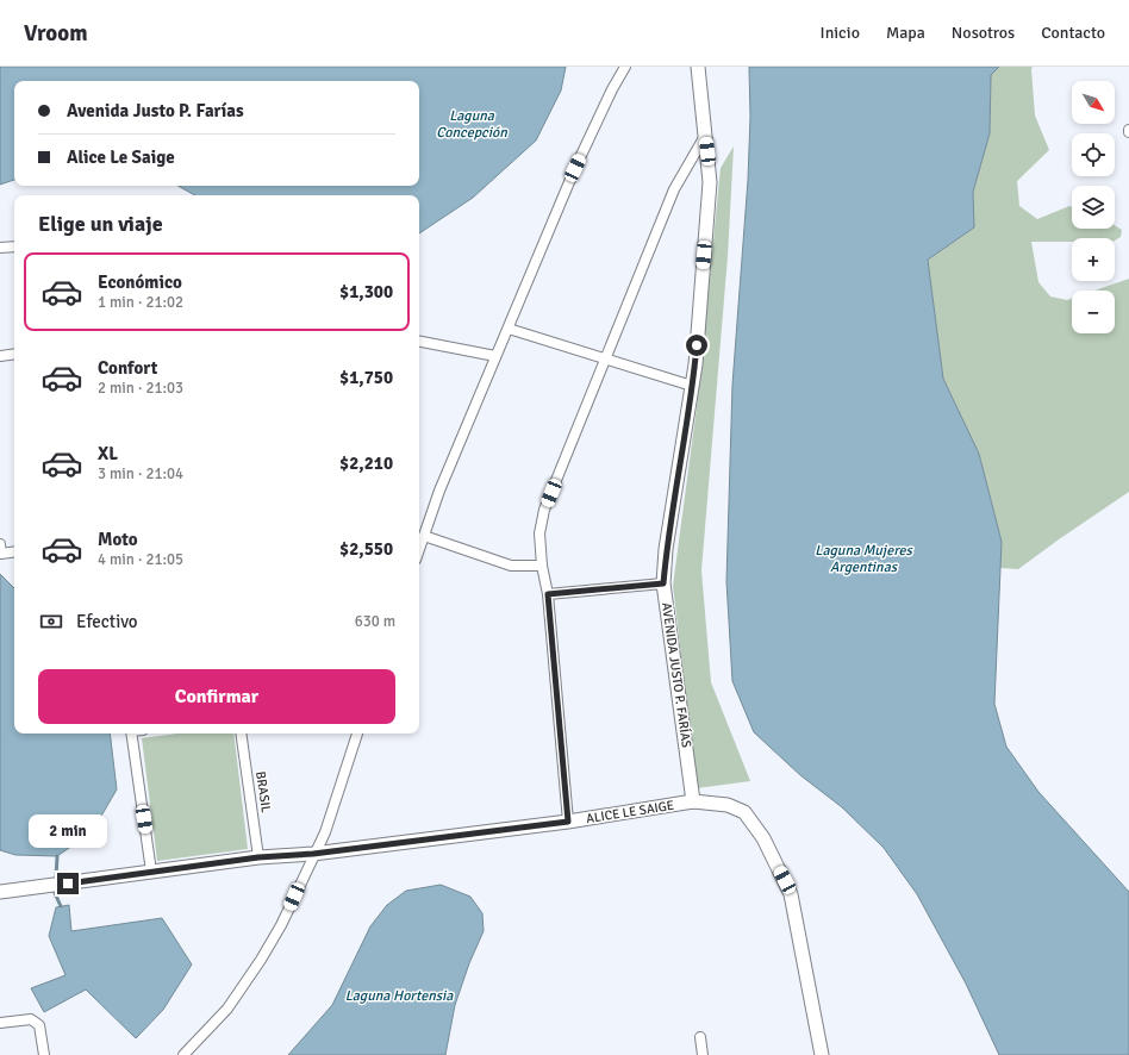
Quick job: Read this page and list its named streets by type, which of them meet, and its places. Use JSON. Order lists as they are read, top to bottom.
{
  "streets": {
    "street": ["AVENIDA JUSTO P. FARÍAS", "BRASIL", "ALICE LE SAIGE"]
  },
  "crossings": [
    ["AVENIDA JUSTO P. FARÍAS", "ALICE LE SAIGE"],
    ["BRASIL", "ALICE LE SAIGE"]
  ],
  "water": ["Laguna Concepción", "Laguna Mujeres Argentinas", "Laguna Hortensia"],
  "north": "bottom right",
  "page": {
    "header": "Vroom",
    "nav": [
      "Inicio",
      "Mapa",
      "Nosotros",
      "Contacto"
    ],
    "map_buttons": ["+", "−"],
    "banner": ["Avenida Justo P. Farías", "Alice Le Saige"],
    "heading": "Elige un viaje",
    "list": [
      {
        "name": "Económico",
        "note": "1 min · 21:02",
        "value": "$1,300"
      },
      {
        "name": "Confort",
        "note": "2 min · 21:03",
        "value": "$1,750"
      },
      {
        "name": "XL",
        "note": "3 min · 21:04",
        "value": "$2,210"
      },
      {
        "name": "Moto",
        "note": "4 min · 21:05",
        "value": "$2,550"
      }
    ],
    "pay": ["Efectivo", "630 m"],
    "buttons": "Confirmar",
    "bubble": "2 min"
  }
}
